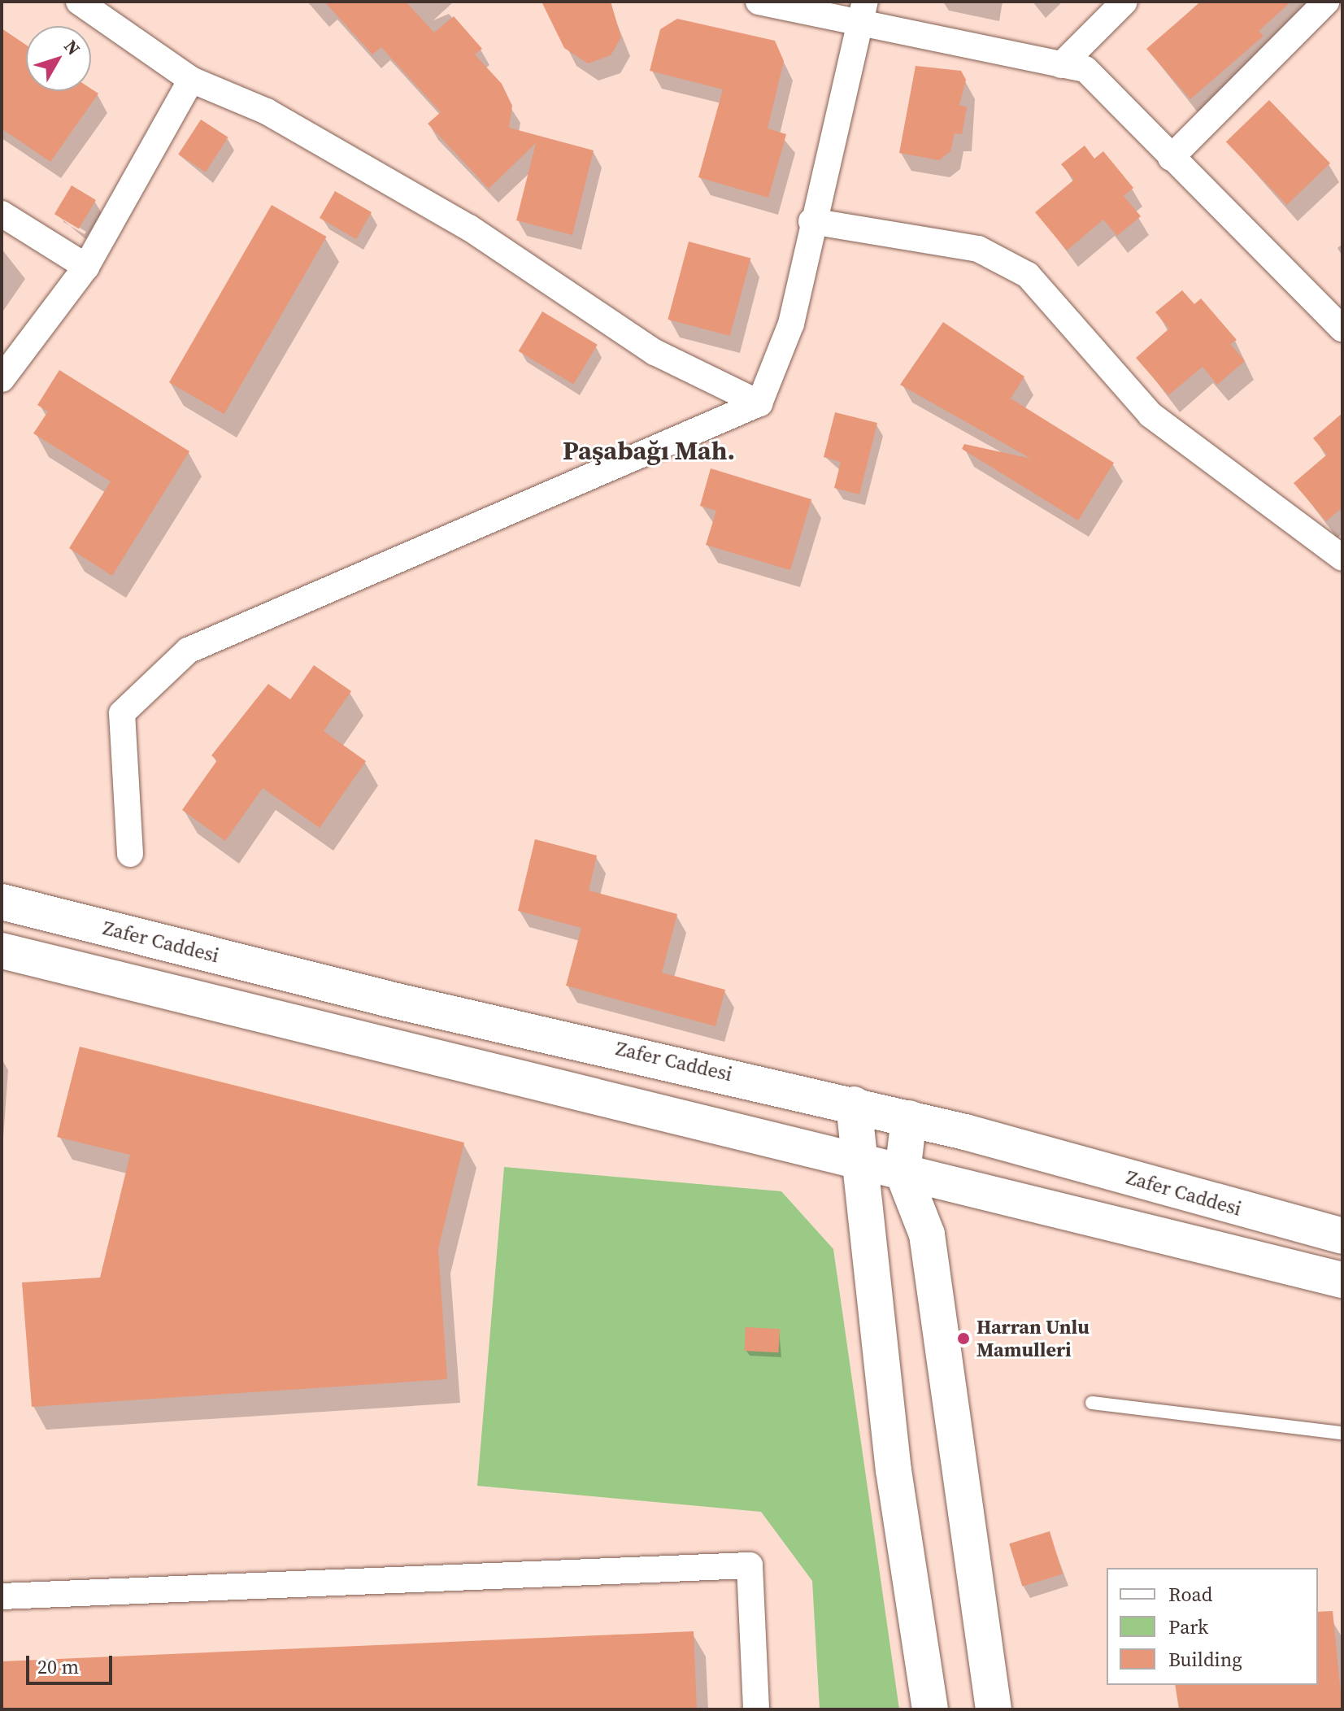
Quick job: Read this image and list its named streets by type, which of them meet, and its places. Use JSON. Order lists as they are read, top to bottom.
{
  "streets": {
    "main road": ["Zafer Caddesi"]
  },
  "districts": ["Paşabağı Mah."],
  "places": ["Harran Unlu Mamulleri"],
  "legend": ["Road", "Park", "Building"],
  "scale_bar": "20 m",
  "north": "top right"
}
